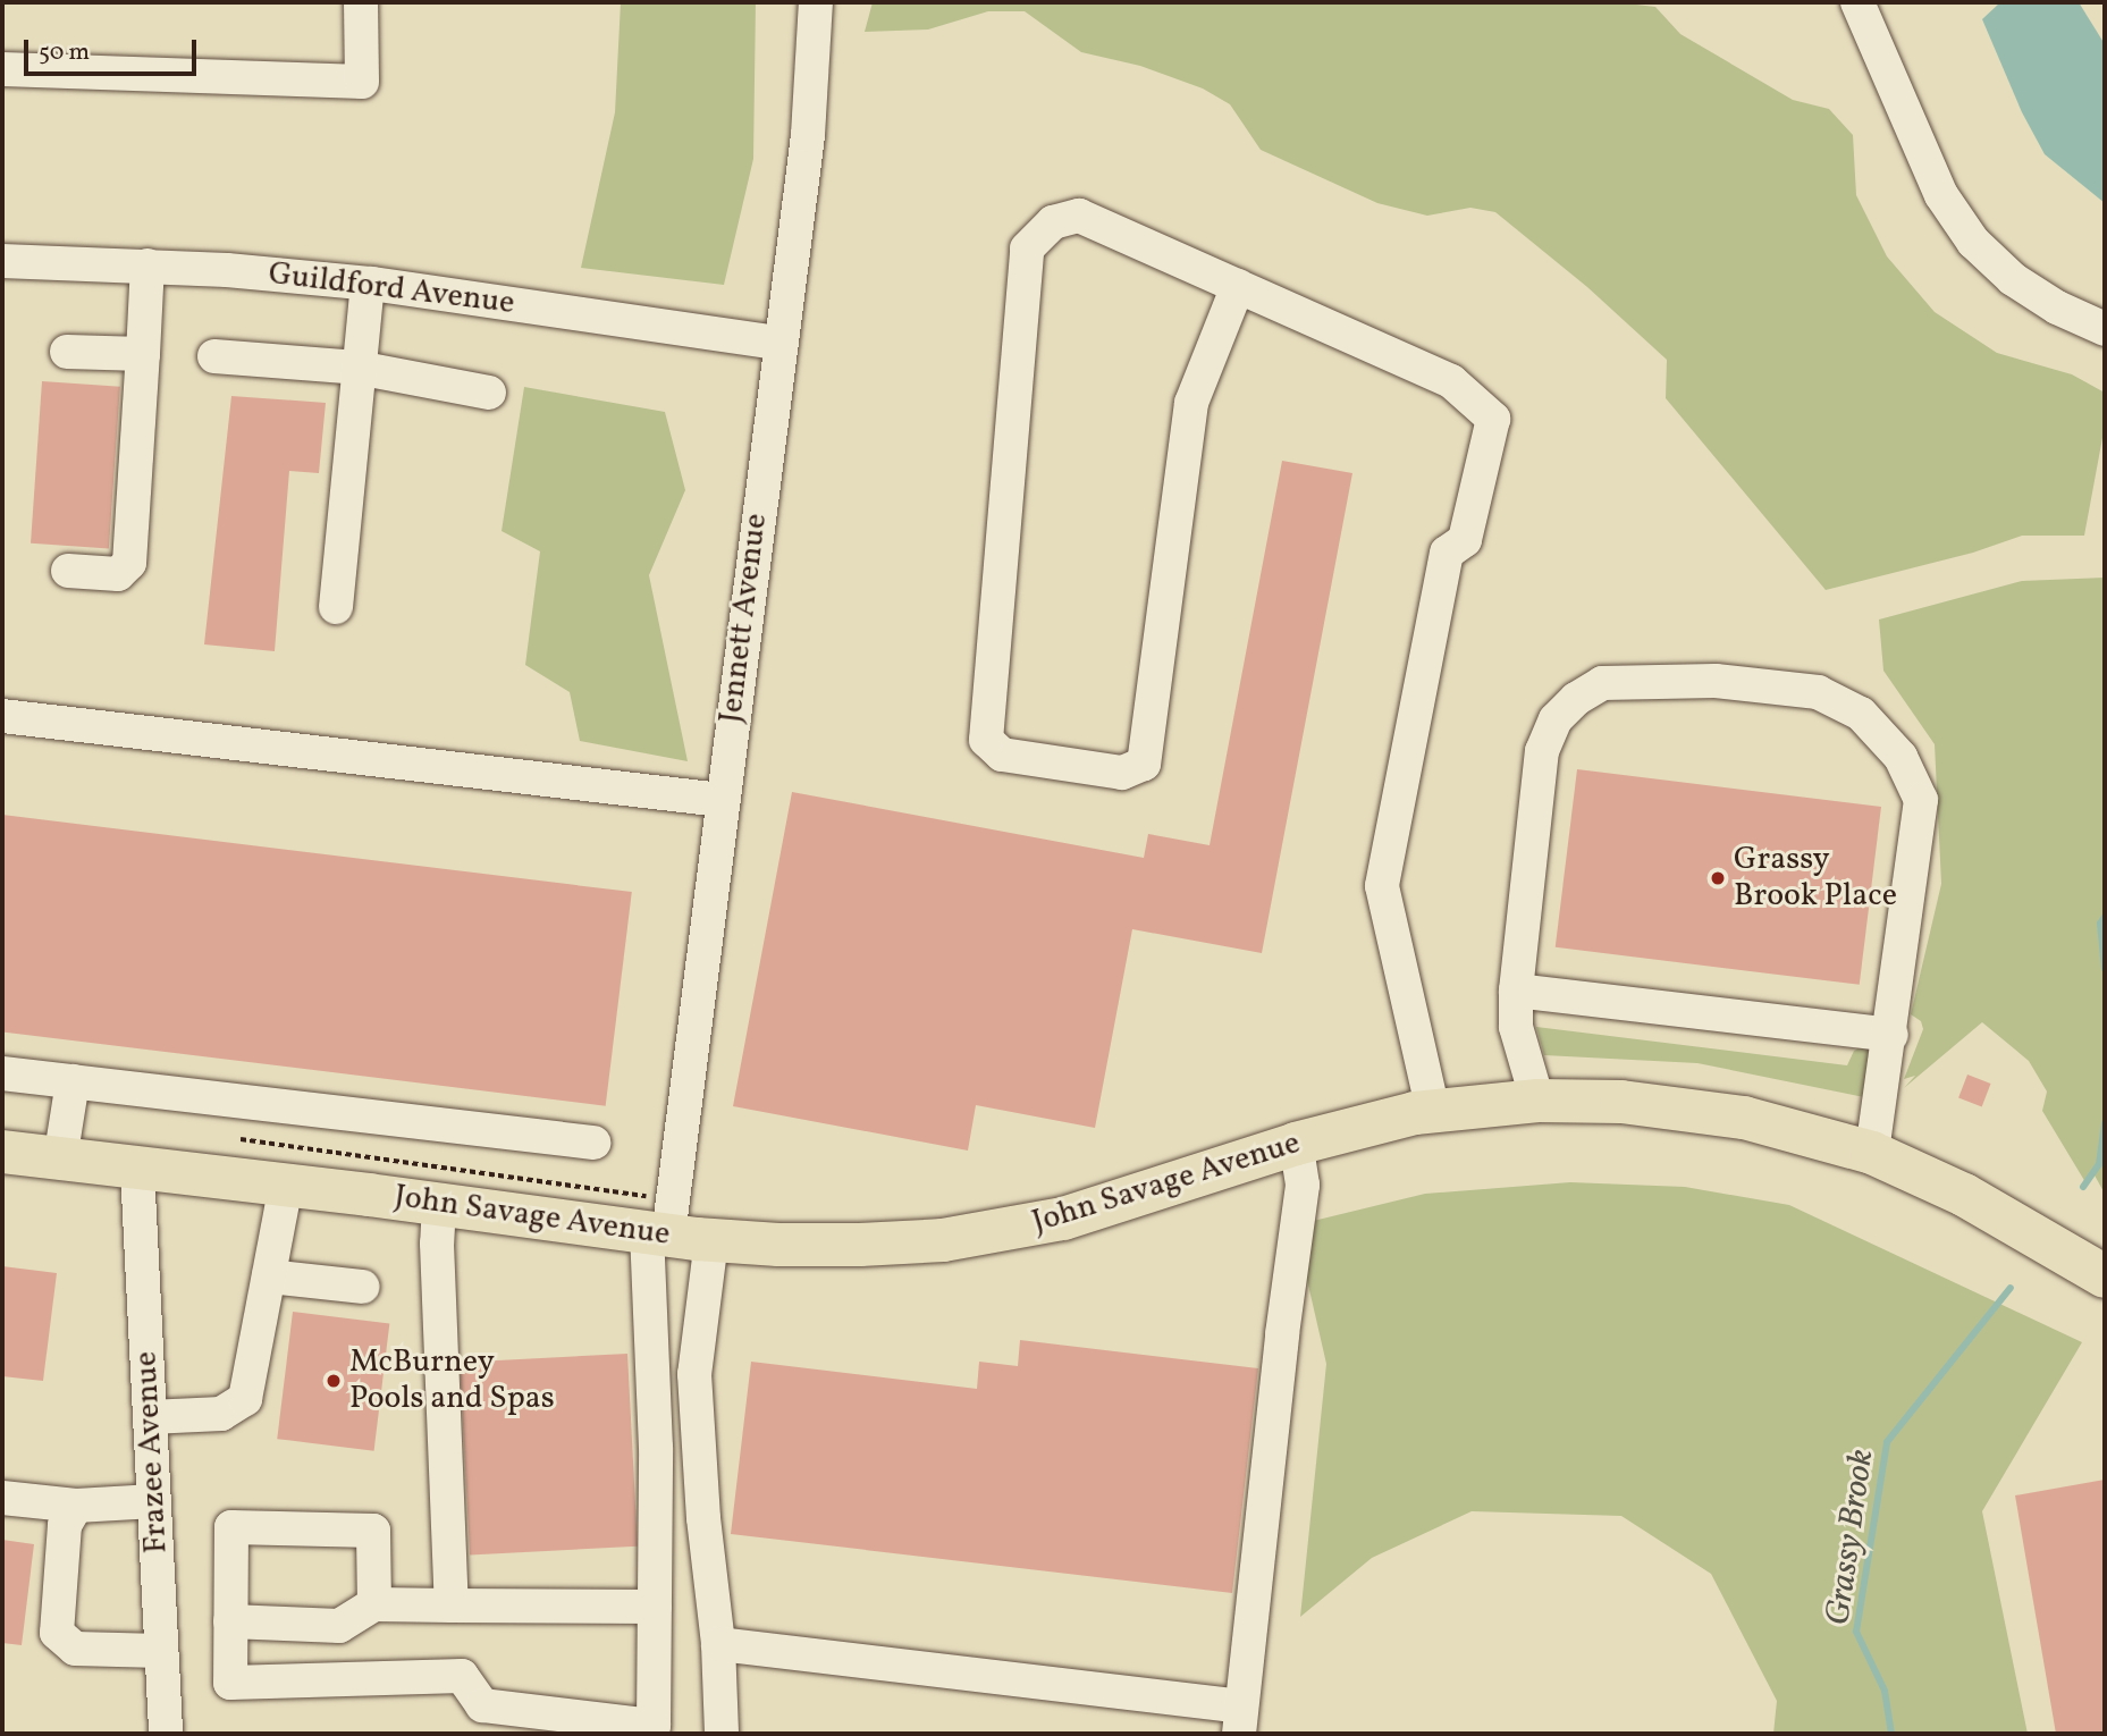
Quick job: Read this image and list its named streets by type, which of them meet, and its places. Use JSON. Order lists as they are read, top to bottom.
{
  "streets": {
    "main road": ["John Savage Avenue"],
    "street": ["Guildford Avenue", "Jennett Avenue", "Frazee Avenue"]
  },
  "crossings": [
    ["Guildford Avenue", "Jennett Avenue"],
    ["Jennett Avenue", "John Savage Avenue"],
    ["John Savage Avenue", "Frazee Avenue"]
  ],
  "water": ["Grassy Brook"],
  "places": ["Grassy Brook Place", "McBurney Pools and Spas"],
  "scale_bar": "50 m"
}
